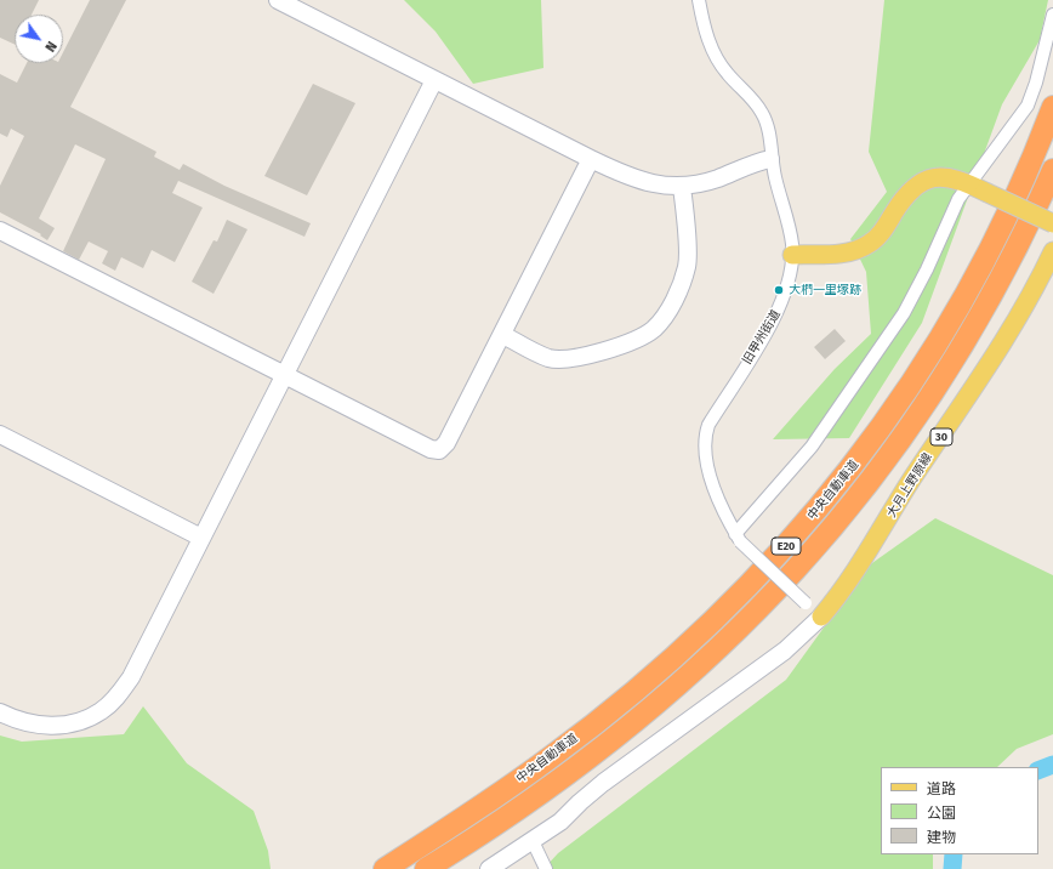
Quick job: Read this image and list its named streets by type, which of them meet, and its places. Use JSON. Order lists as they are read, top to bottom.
{
  "streets": {
    "highway": ["中央自動車道", "E20"],
    "main road": ["30", "大月上野原線"],
    "street": ["旧甲州街道"]
  },
  "crossings": [
    ["旧甲州街道", "大月上野原線"]
  ],
  "places": ["大椚一里塚跡"],
  "legend": ["道路", "公園", "建物"],
  "north": "bottom right"
}
